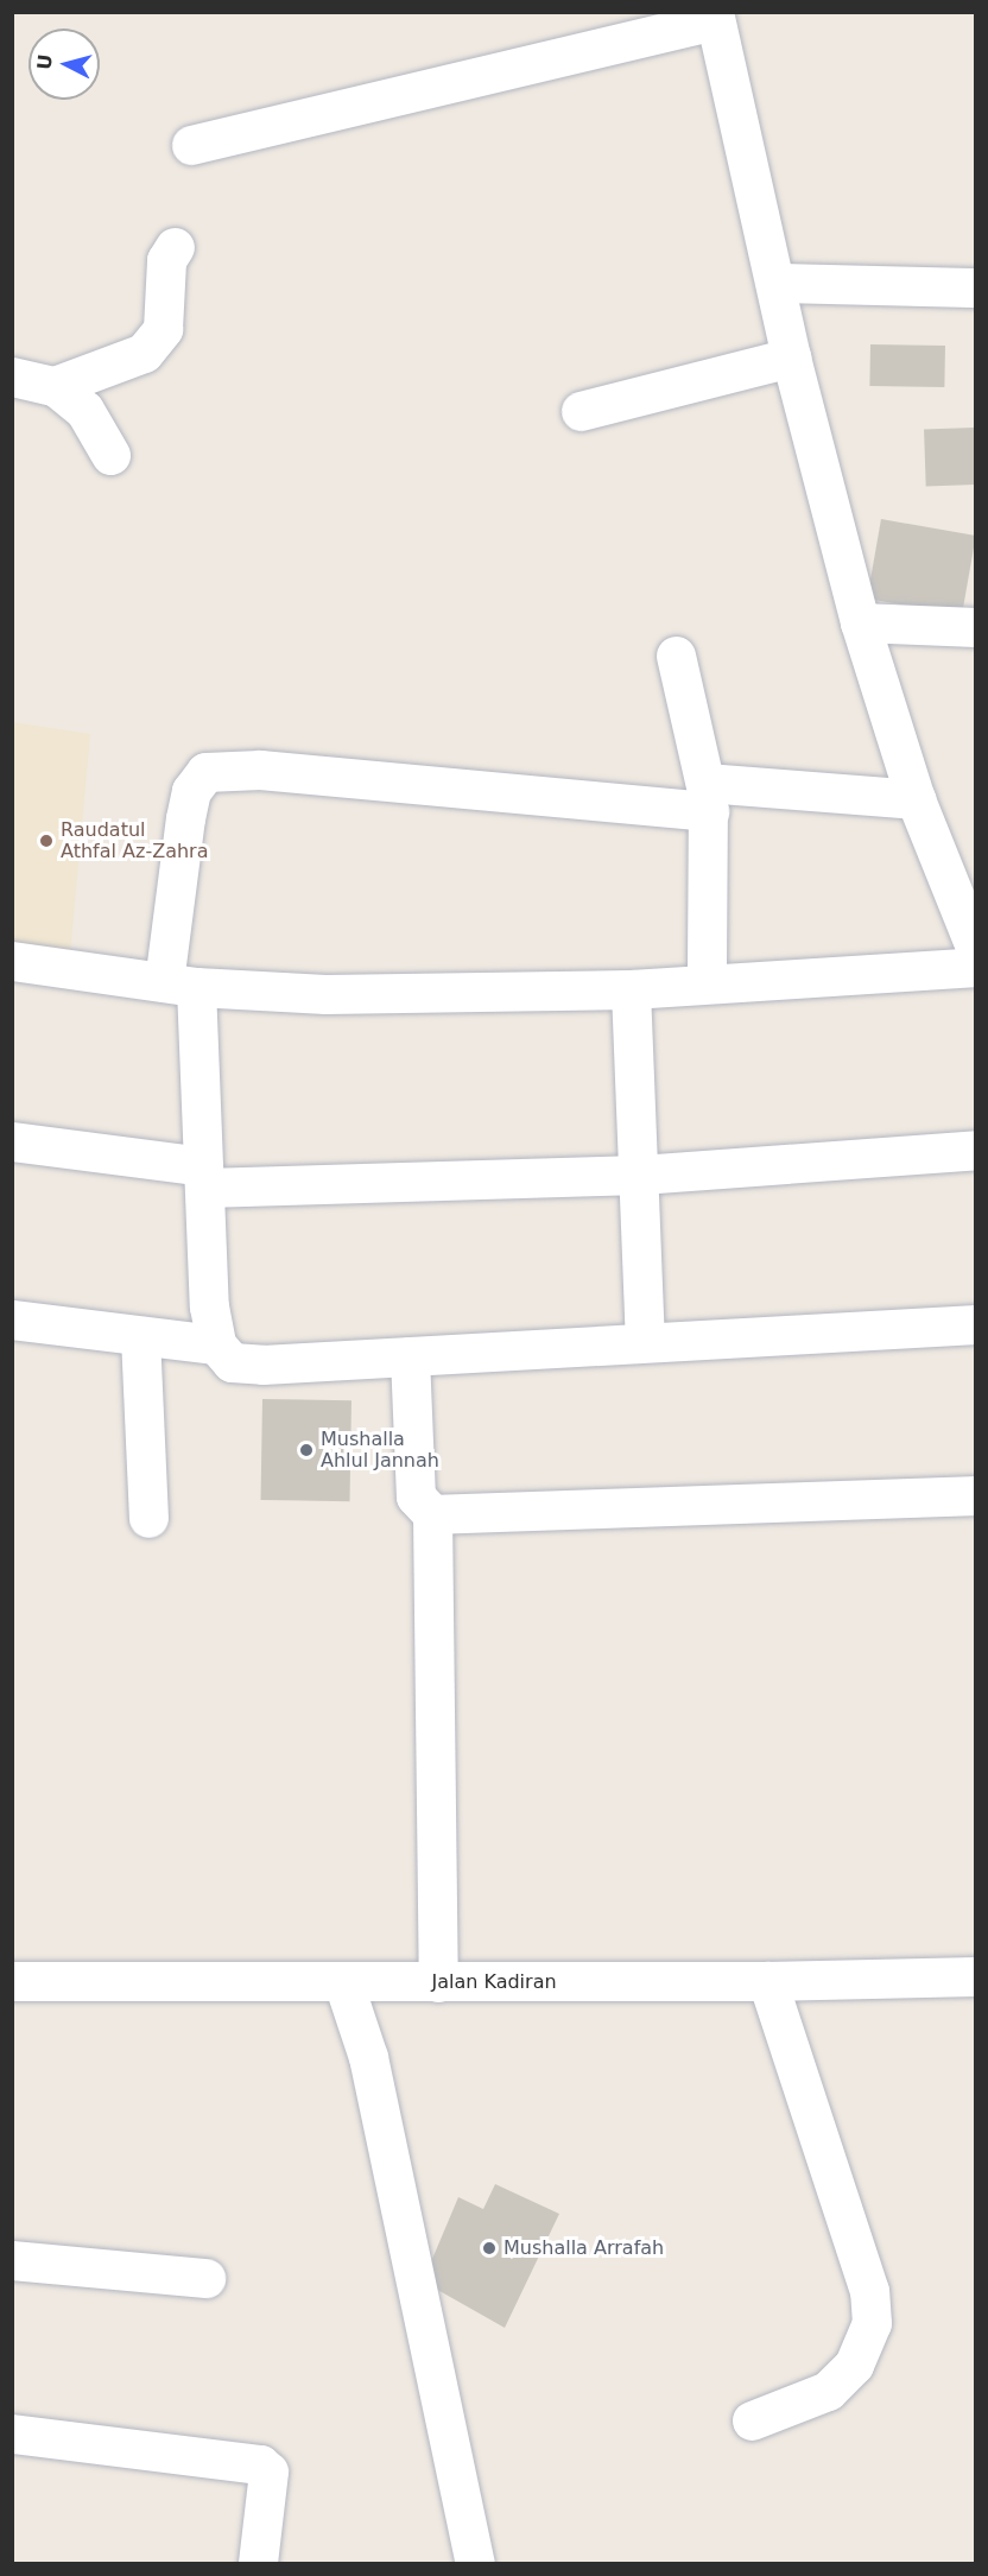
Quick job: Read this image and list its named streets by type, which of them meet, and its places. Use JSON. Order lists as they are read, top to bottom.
{
  "streets": {
    "street": ["Jalan Kadiran"]
  },
  "places": ["Raudatul Athfal Az-Zahra", "Mushalla Ahlul Jannah", "Mushalla Arrafah"],
  "north": "left"
}
